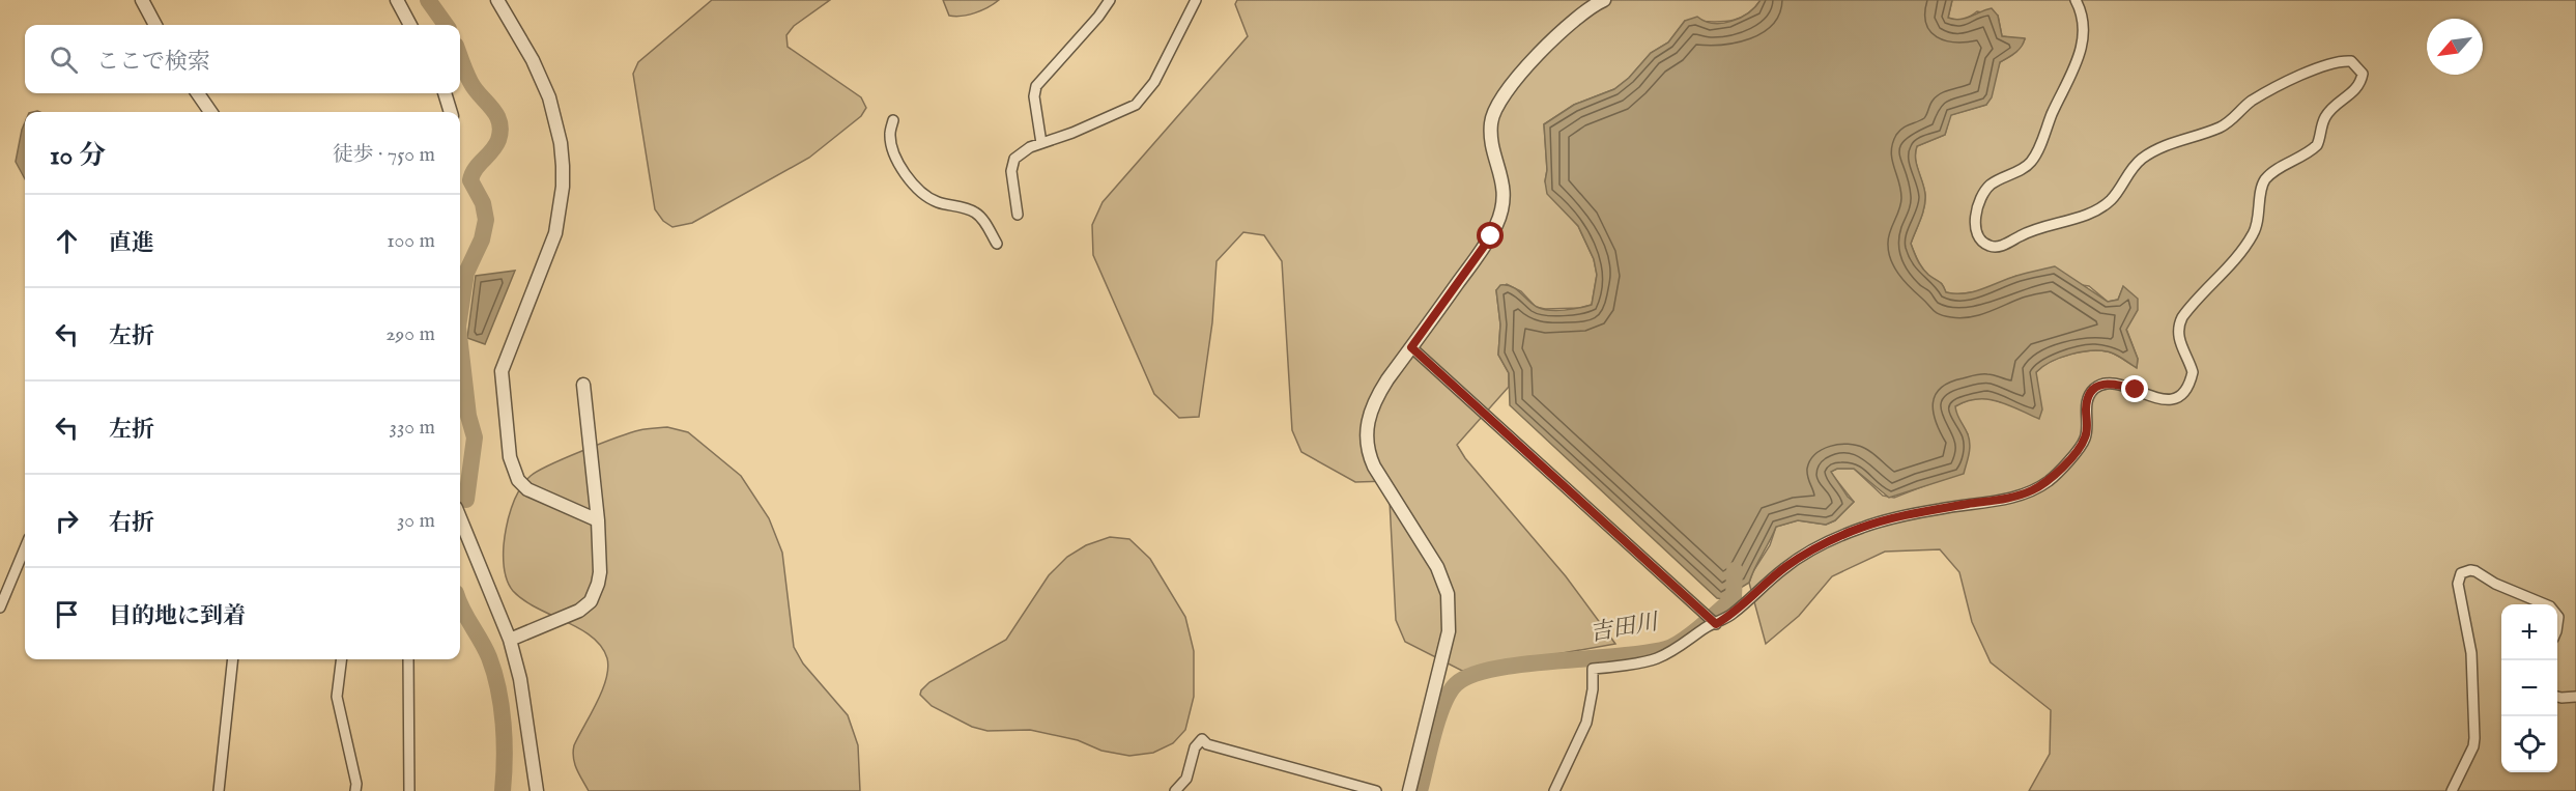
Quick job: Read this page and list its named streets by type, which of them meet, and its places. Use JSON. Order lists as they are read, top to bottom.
{
  "water": ["吉田川"],
  "north": "bottom left",
  "page": {
    "search": "ここで検索",
    "heading": ["10 分", "徒歩 · 750 m"],
    "list": [
      ["直進", "100 m"],
      ["左折", "290 m"],
      ["左折", "330 m"],
      ["右折", "30 m"],
      "目的地に到着"
    ],
    "map_buttons": ["+", "−"]
  }
}
